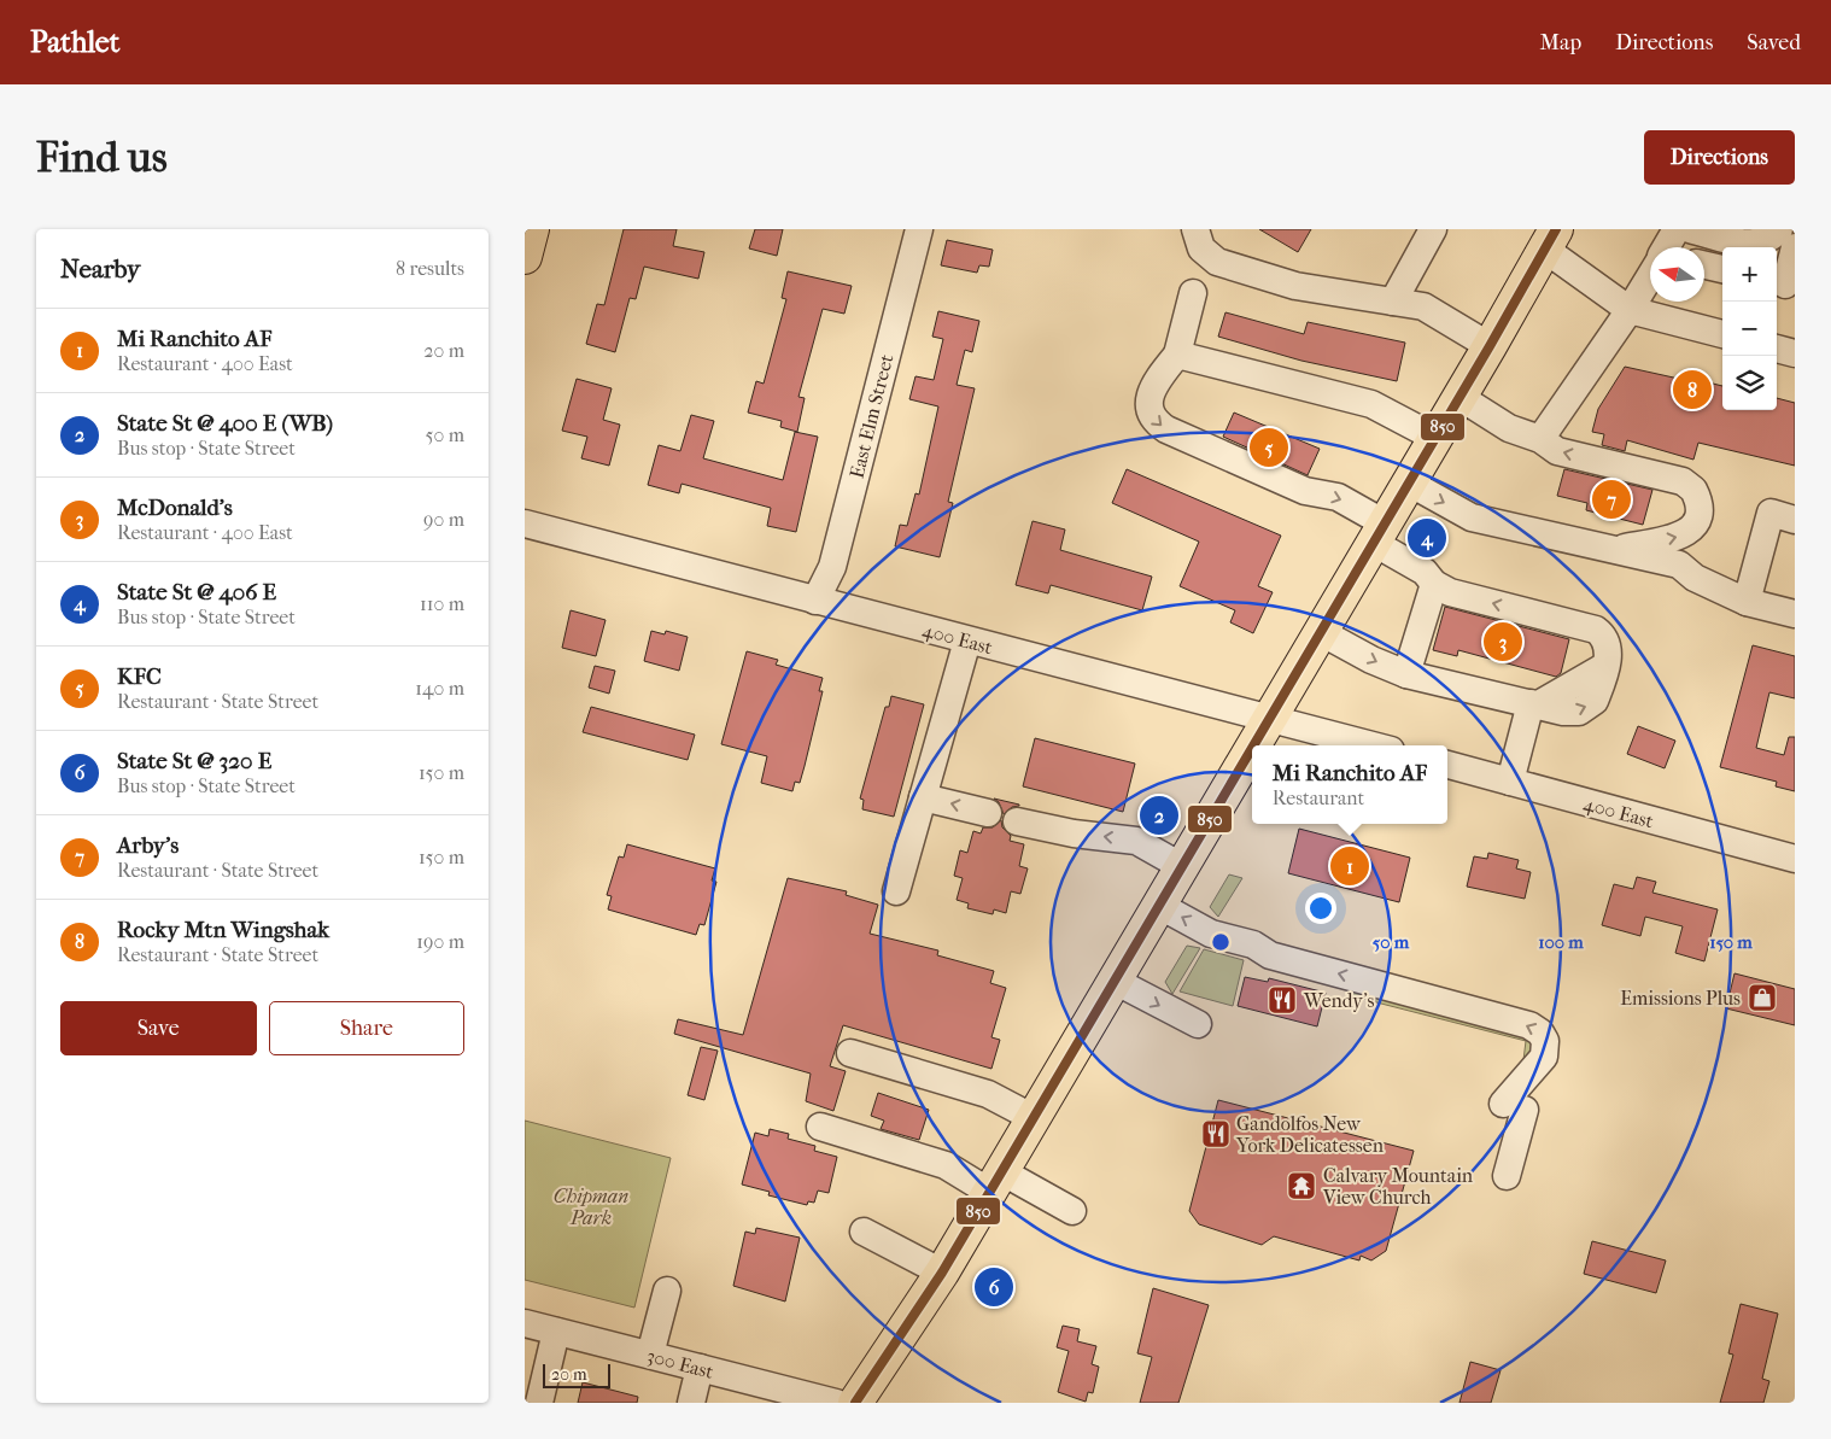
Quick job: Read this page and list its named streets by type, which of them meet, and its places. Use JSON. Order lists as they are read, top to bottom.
{
  "streets": {
    "street": ["East Elm Street", "400 East", "300 East"]
  },
  "crossings": [
    ["East Elm Street", "400 East"]
  ],
  "parks": ["Chipman Park"],
  "places": {
    "shop": ["Emissions Plus"],
    "restaurant": ["Wendy's", "Gandolfos New York Delicatessen"],
    "temple": ["Calvary Mountain View Church"]
  },
  "lines": ["transit line 850"],
  "scale_bar": "20 m",
  "north": "left",
  "page": {
    "header": "Pathlet",
    "nav": ["Map", "Directions", "Saved"],
    "buttons": [
      "Directions",
      ["Save", "Share"]
    ],
    "title": "Find us",
    "heading": ["Nearby", "8 results"],
    "map_buttons": ["+", "−"],
    "list": [
      {
        "mark": "1",
        "name": "Mi Ranchito AF",
        "note": "Restaurant · 400 East",
        "value": "20 m"
      },
      {
        "mark": "2",
        "name": "State St @ 400 E (WB)",
        "note": "Bus stop · State Street",
        "value": "50 m"
      },
      {
        "mark": "3",
        "name": "McDonald's",
        "note": "Restaurant · 400 East",
        "value": "90 m"
      },
      {
        "mark": "4",
        "name": "State St @ 406 E",
        "note": "Bus stop · State Street",
        "value": "110 m"
      },
      {
        "mark": "5",
        "name": "KFC",
        "note": "Restaurant · State Street",
        "value": "140 m"
      },
      {
        "mark": "6",
        "name": "State St @ 320 E",
        "note": "Bus stop · State Street",
        "value": "150 m"
      },
      {
        "mark": "7",
        "name": "Arby's",
        "note": "Restaurant · State Street",
        "value": "150 m"
      },
      {
        "mark": "8",
        "name": "Rocky Mtn Wingshak",
        "note": "Restaurant · State Street",
        "value": "190 m"
      }
    ],
    "pins": [
      "8",
      "5",
      "7",
      "4",
      "3",
      "2",
      "1",
      "6"
    ],
    "popup": ["Mi Ranchito AF", "Restaurant"],
    "scale": "20 m"
  },
  "rings": ["50 m", "100 m", "150 m"]
}
